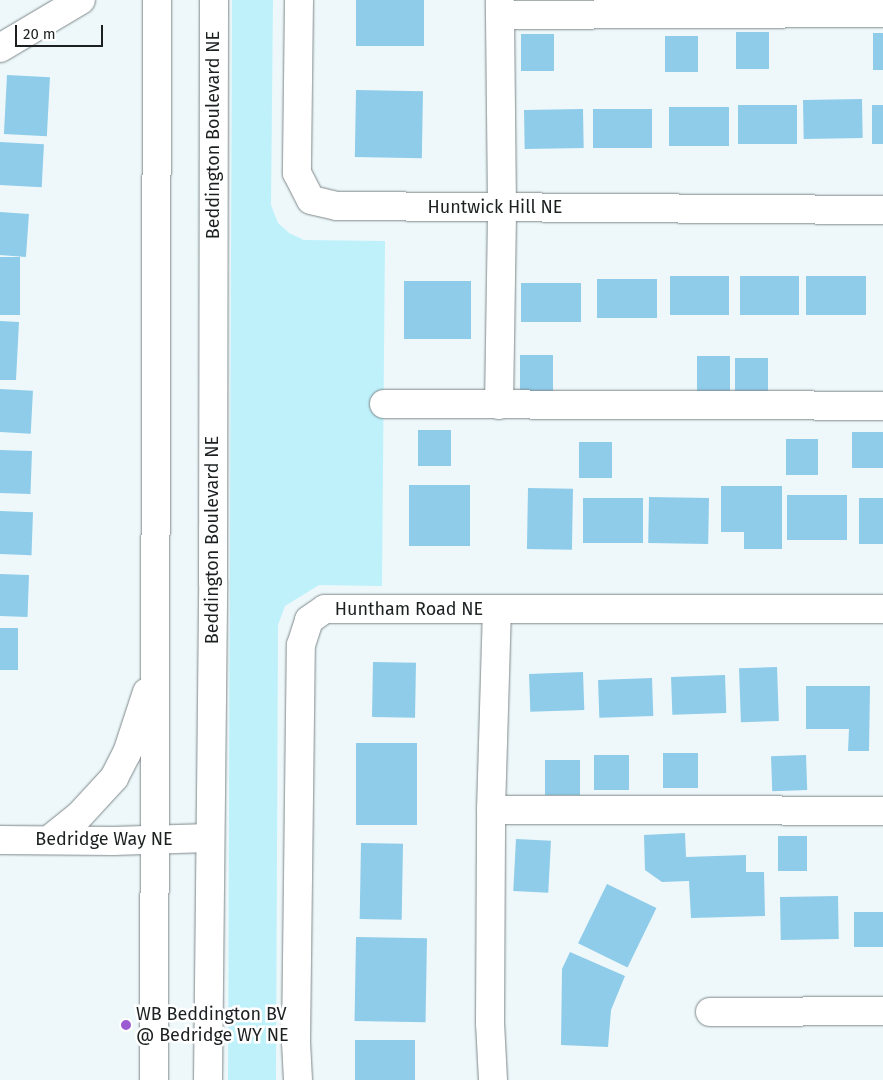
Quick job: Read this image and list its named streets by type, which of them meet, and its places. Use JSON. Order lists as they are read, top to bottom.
{
  "streets": {
    "main road": [
      "Beddington Boulevard NE",
      "Huntwick Hill NE",
      "Huntham Road NE",
      "Bedridge Way NE"
    ]
  },
  "crossings": [
    ["Beddington Boulevard NE", "Bedridge Way NE"]
  ],
  "places": ["WB Beddington BV @ Bedridge WY NE"],
  "scale_bar": "20 m"
}
